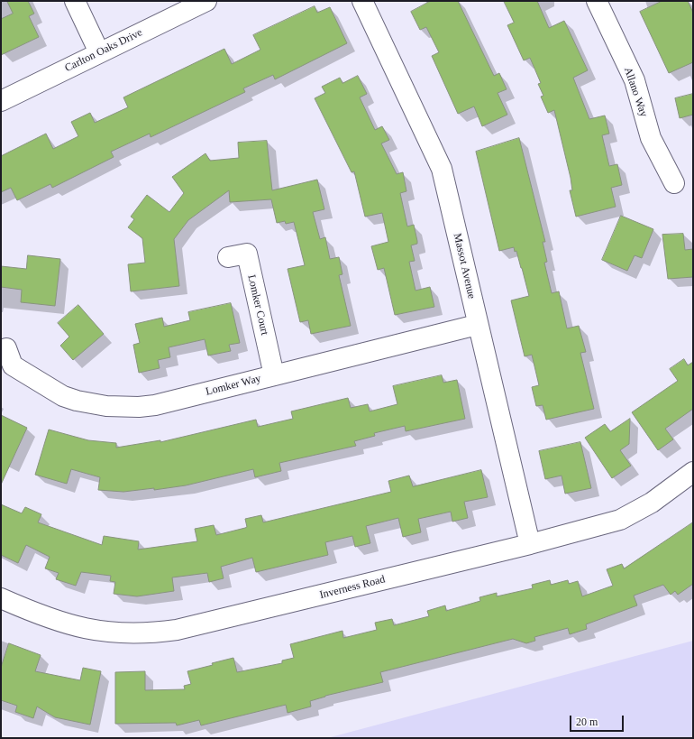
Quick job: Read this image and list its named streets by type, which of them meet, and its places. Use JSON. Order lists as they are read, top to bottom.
{
  "streets": {
    "street": [
      "Carlton Oaks Drive",
      "Allano Way",
      "Massot Avenue",
      "Lomker Court",
      "Lomker Way",
      "Inverness Road"
    ]
  },
  "crossings": [
    ["Massot Avenue", "Lomker Way"],
    ["Massot Avenue", "Inverness Road"],
    ["Lomker Court", "Lomker Way"]
  ],
  "scale_bar": "20 m"
}
